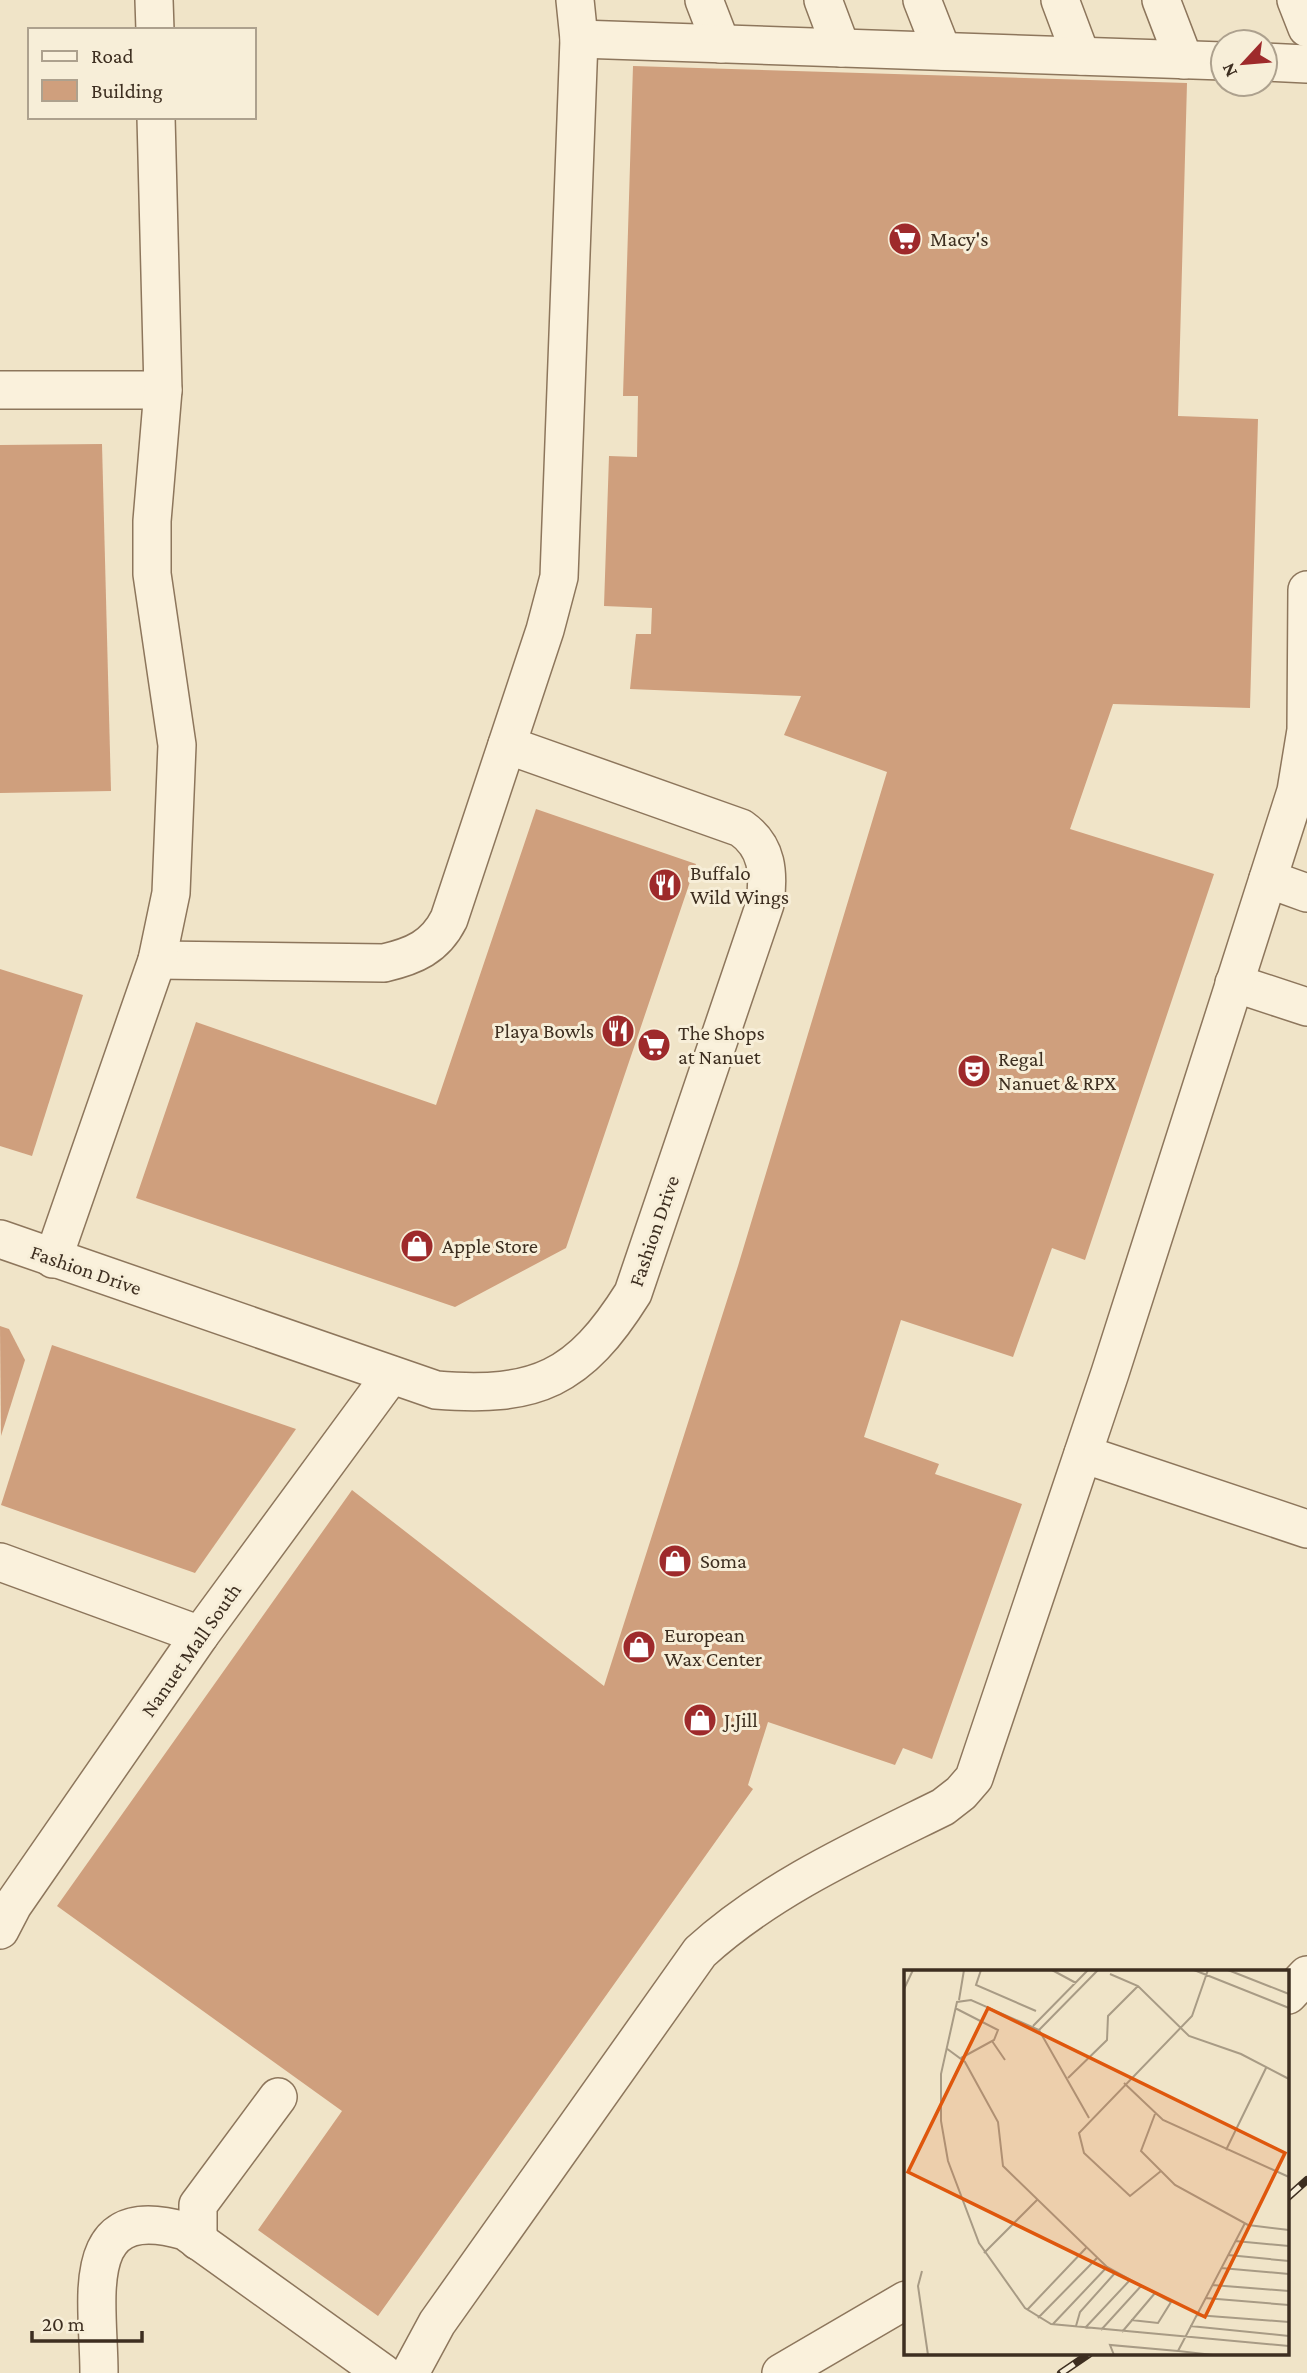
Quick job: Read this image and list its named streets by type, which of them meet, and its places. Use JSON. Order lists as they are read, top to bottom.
{
  "streets": {
    "lane": ["Fashion Drive", "Nanuet Mall South"]
  },
  "crossings": [
    ["Fashion Drive", "Nanuet Mall South"]
  ],
  "places": {
    "supermarket": ["Macy's", "The Shops at Nanuet"],
    "restaurant": ["Buffalo Wild Wings", "Playa Bowls"],
    "theatre": ["Regal Nanuet & RPX"],
    "shop": [
      "Apple Store",
      "Soma",
      "European Wax Center",
      "J.Jill"
    ]
  },
  "legend": ["Road", "Building"],
  "scale_bar": "20 m",
  "north": "bottom left"
}
